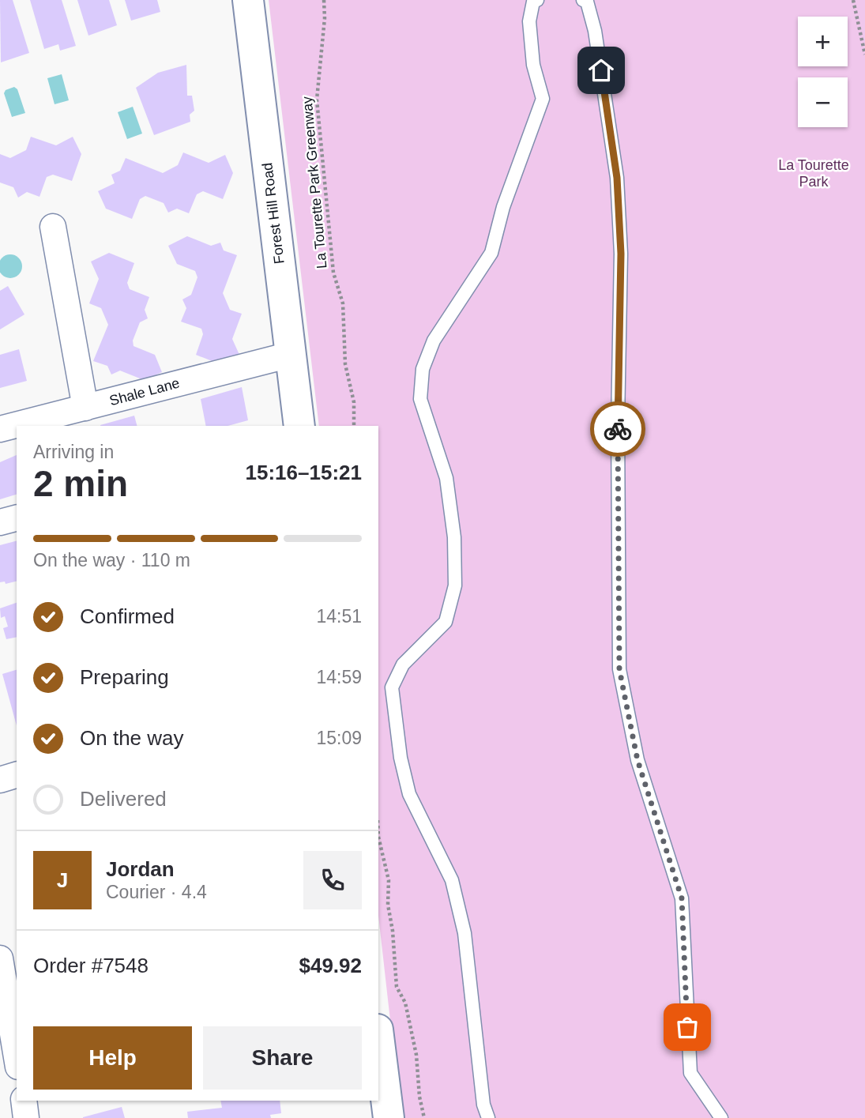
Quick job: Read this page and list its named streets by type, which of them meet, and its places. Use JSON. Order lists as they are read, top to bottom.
{
  "streets": {
    "street": ["Forest Hill Road", "Shale Lane"],
    "path": ["La Tourette Park Greenway"]
  },
  "crossings": [
    ["Forest Hill Road", "Shale Lane"]
  ],
  "parks": ["La Tourette Park"],
  "page": {
    "map_buttons": ["+", "−"],
    "heading": ["2 min", "Arriving in", "15:16–15:21"],
    "panel": [
      "Jordan",
      "Courier · 4.4",
      "Order #7548",
      "$49.92"
    ],
    "bar": "On the way · 110 m",
    "list": [
      ["Confirmed", "14:51"],
      ["Preparing", "14:59"],
      ["On the way", "15:09"],
      "Delivered"
    ],
    "round": "J",
    "buttons": ["Help", "Share"]
  }
}
